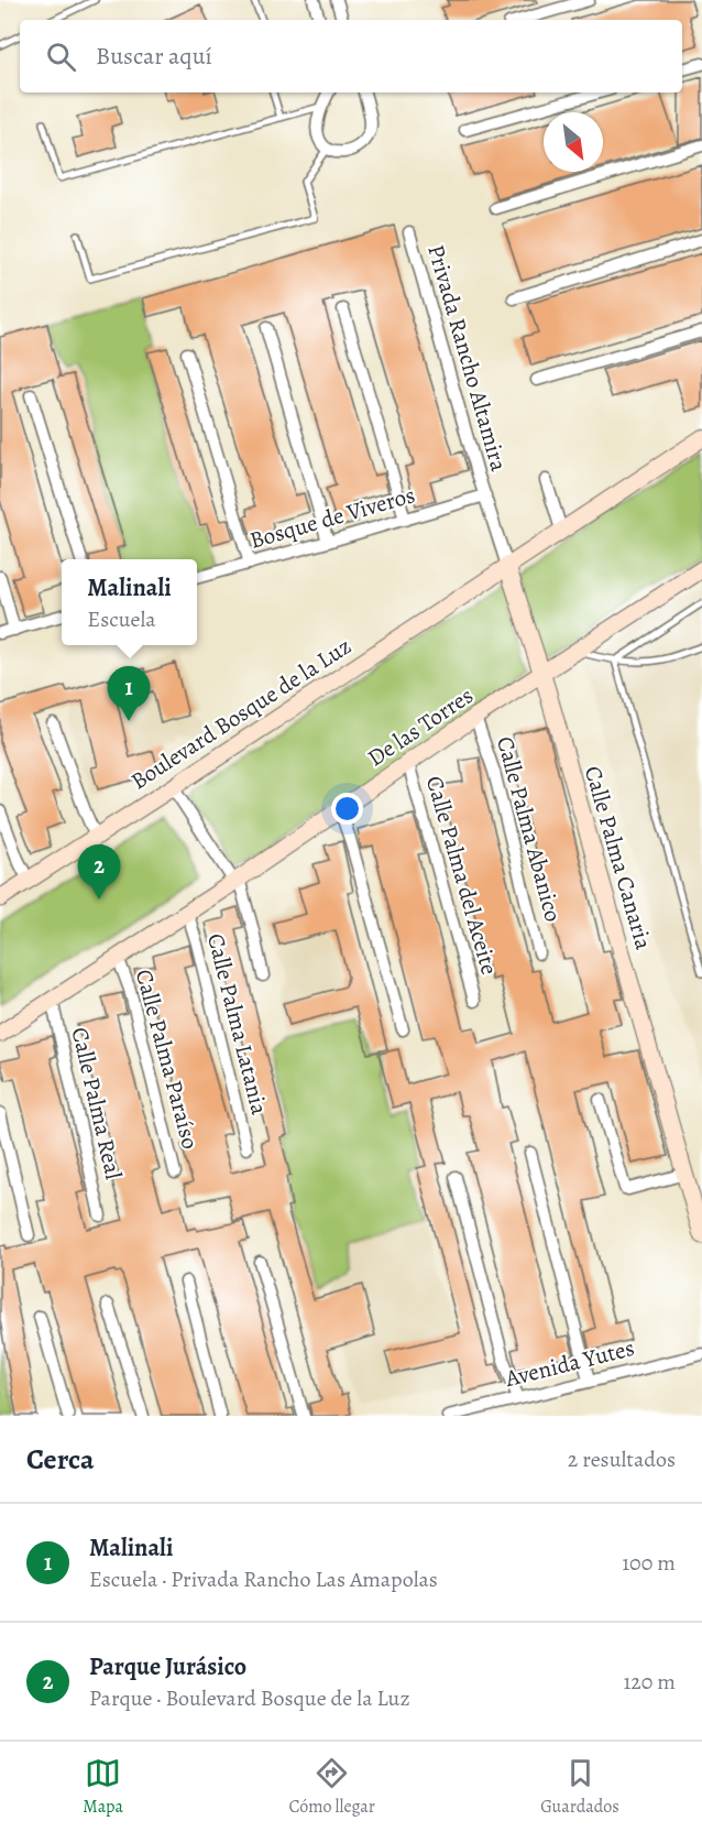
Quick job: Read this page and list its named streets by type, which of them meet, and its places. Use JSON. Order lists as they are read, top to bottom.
{
  "streets": {
    "main road": ["Boulevard Bosque de la Luz", "De las Torres", "Calle Palma Canaria"],
    "street": [
      "Privada Rancho Altamira",
      "Bosque de Viveros",
      "Calle Palma Abanico",
      "Calle Palma del Aceite",
      "Calle Palma Latania",
      "Calle Palma Paraíso",
      "Calle Palma Real",
      "Avenida Yutes"
    ]
  },
  "crossings": [
    ["Privada Rancho Altamira", "Bosque de Viveros"],
    ["Privada Rancho Altamira", "Calle Palma Canaria"],
    ["Bosque de Viveros", "Calle Palma Canaria"],
    ["Boulevard Bosque de la Luz", "Calle Palma Canaria"],
    ["De las Torres", "Calle Palma Abanico"],
    ["De las Torres", "Calle Palma Canaria"],
    ["De las Torres", "Calle Palma del Aceite"],
    ["De las Torres", "Calle Palma Latania"],
    ["De las Torres", "Calle Palma Paraíso"],
    ["De las Torres", "Calle Palma Real"]
  ],
  "north": "bottom right",
  "page": {
    "search": "Buscar aquí",
    "popup": ["Malinali", "Escuela"],
    "pins": ["1", "2"],
    "heading": ["Cerca", "2 resultados"],
    "list": [
      {
        "mark": "1",
        "name": "Malinali",
        "note": "Escuela · Privada Rancho Las Amapolas",
        "value": "100 m"
      },
      {
        "mark": "2",
        "name": "Parque Jurásico",
        "note": "Parque · Boulevard Bosque de la Luz",
        "value": "120 m"
      }
    ],
    "nav": ["Mapa", "Cómo llegar", "Guardados"]
  }
}
